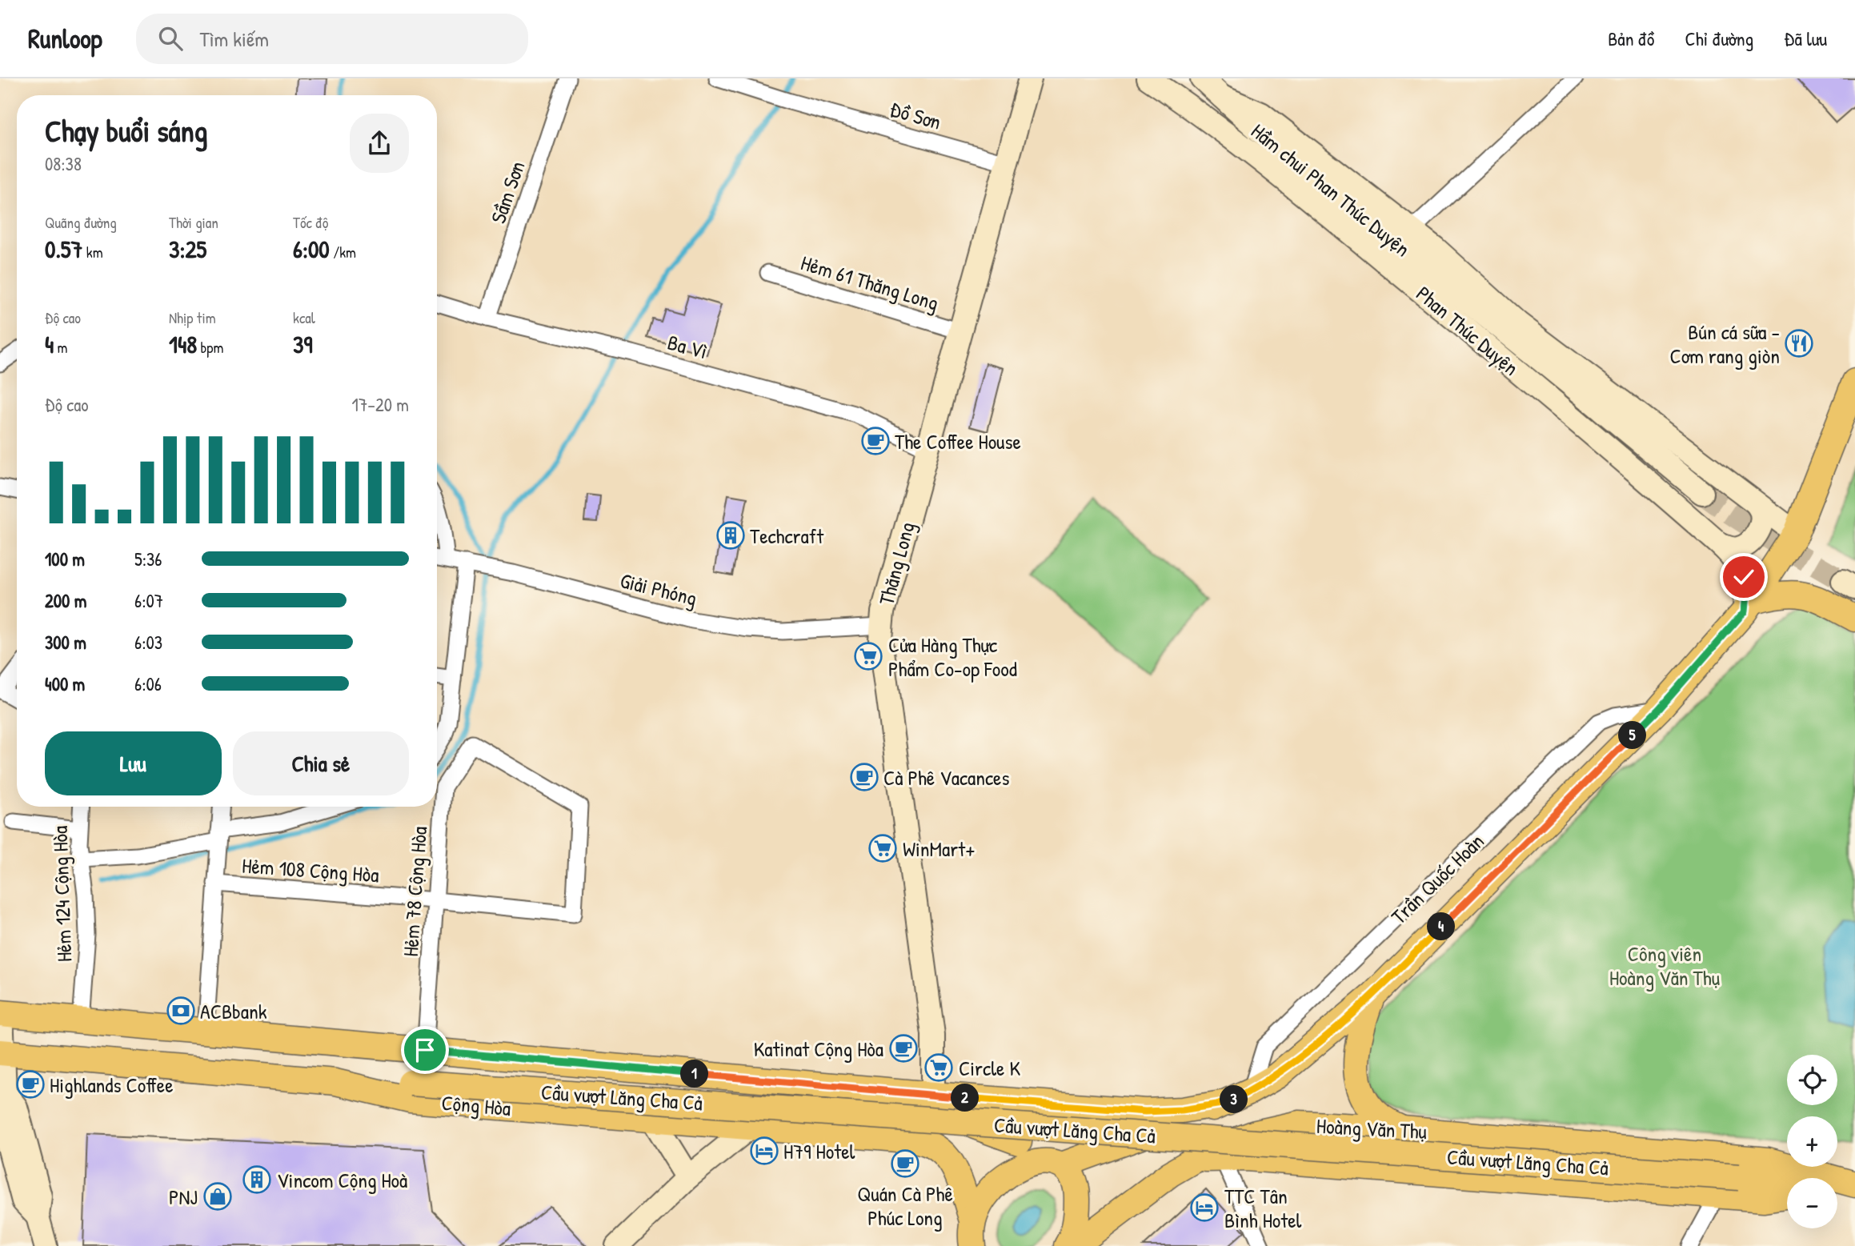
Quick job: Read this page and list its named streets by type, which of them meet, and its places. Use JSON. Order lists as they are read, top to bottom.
{
  "streets": {
    "main road": [
      "Hầm chui Phan Thúc Duyện",
      "Phan Thúc Duyện",
      "Thăng Long",
      "Trần Quốc Hoàn",
      "Cầu vượt Lăng Cha Cả",
      "Cộng Hòa",
      "Hoàng Văn Thụ"
    ],
    "street": [
      "Đồ Sơn",
      "Sầm Sơn",
      "Hẻm 61 Thăng Long",
      "Ba Vì",
      "Giải Phóng",
      "Hẻm 108 Cộng Hòa",
      "Hẻm 78 Cộng Hòa",
      "Hẻm 124 Cộng Hòa"
    ]
  },
  "crossings": [
    ["Đồ Sơn", "Thăng Long"],
    ["Hầm chui Phan Thúc Duyện", "Phan Thúc Duyện"],
    ["Sầm Sơn", "Ba Vì"],
    ["Hẻm 61 Thăng Long", "Thăng Long"],
    ["Phan Thúc Duyện", "Trần Quốc Hoàn"],
    ["Ba Vì", "Thăng Long"],
    ["Thăng Long", "Giải Phóng"],
    ["Hẻm 108 Cộng Hòa", "Hẻm 78 Cộng Hòa"],
    ["Cầu vượt Lăng Cha Cả", "Cộng Hòa"],
    ["Cầu vượt Lăng Cha Cả", "Hoàng Văn Thụ"]
  ],
  "parks": ["Công viên Hoàng Văn Thụ"],
  "places": {
    "restaurant": ["Bún cá sữa - Cơm rang giòn"],
    "cafe": [
      "The Coffee House",
      "Cà Phê Vacances",
      "Katinat Cộng Hòa",
      "Highlands Coffee",
      "Quán Cà Phê Phúc Long"
    ],
    "building": ["Techcraft", "Vincom Cộng Hoà"],
    "supermarket": ["Cửa Hàng Thực Phẩm Co-op Food", "WinMart+", "Circle K"],
    "bank": ["ACBbank"],
    "hotel": ["H79 Hotel", "TTC Tân Bình Hotel"],
    "shop": ["PNJ"]
  },
  "page": {
    "header": "Runloop",
    "search": "Tìm kiếm",
    "nav": ["Bản đồ", "Chỉ đường", "Đã lưu"],
    "heading": ["Chạy buổi sáng", "08:38"],
    "stats": [
      ["Quãng đường", "0.57 km"],
      ["Thời gian", "3:25"],
      ["Tốc độ", "6:00 /km"],
      ["Độ cao", "4 m"],
      ["Nhịp tim", "148 bpm"],
      ["kcal", "39"]
    ],
    "chart": ["Độ cao", "17–20 m"],
    "list": [
      {
        "name": "100 m",
        "note": "5:36"
      },
      {
        "name": "200 m",
        "note": "6:07"
      },
      {
        "name": "300 m",
        "note": "6:03"
      },
      {
        "name": "400 m",
        "note": "6:06"
      }
    ],
    "buttons": ["Lưu", "Chia sẻ"],
    "pins": [
      "5",
      "4",
      "1",
      "2",
      "3"
    ],
    "map_buttons": ["+", "−"]
  }
}
